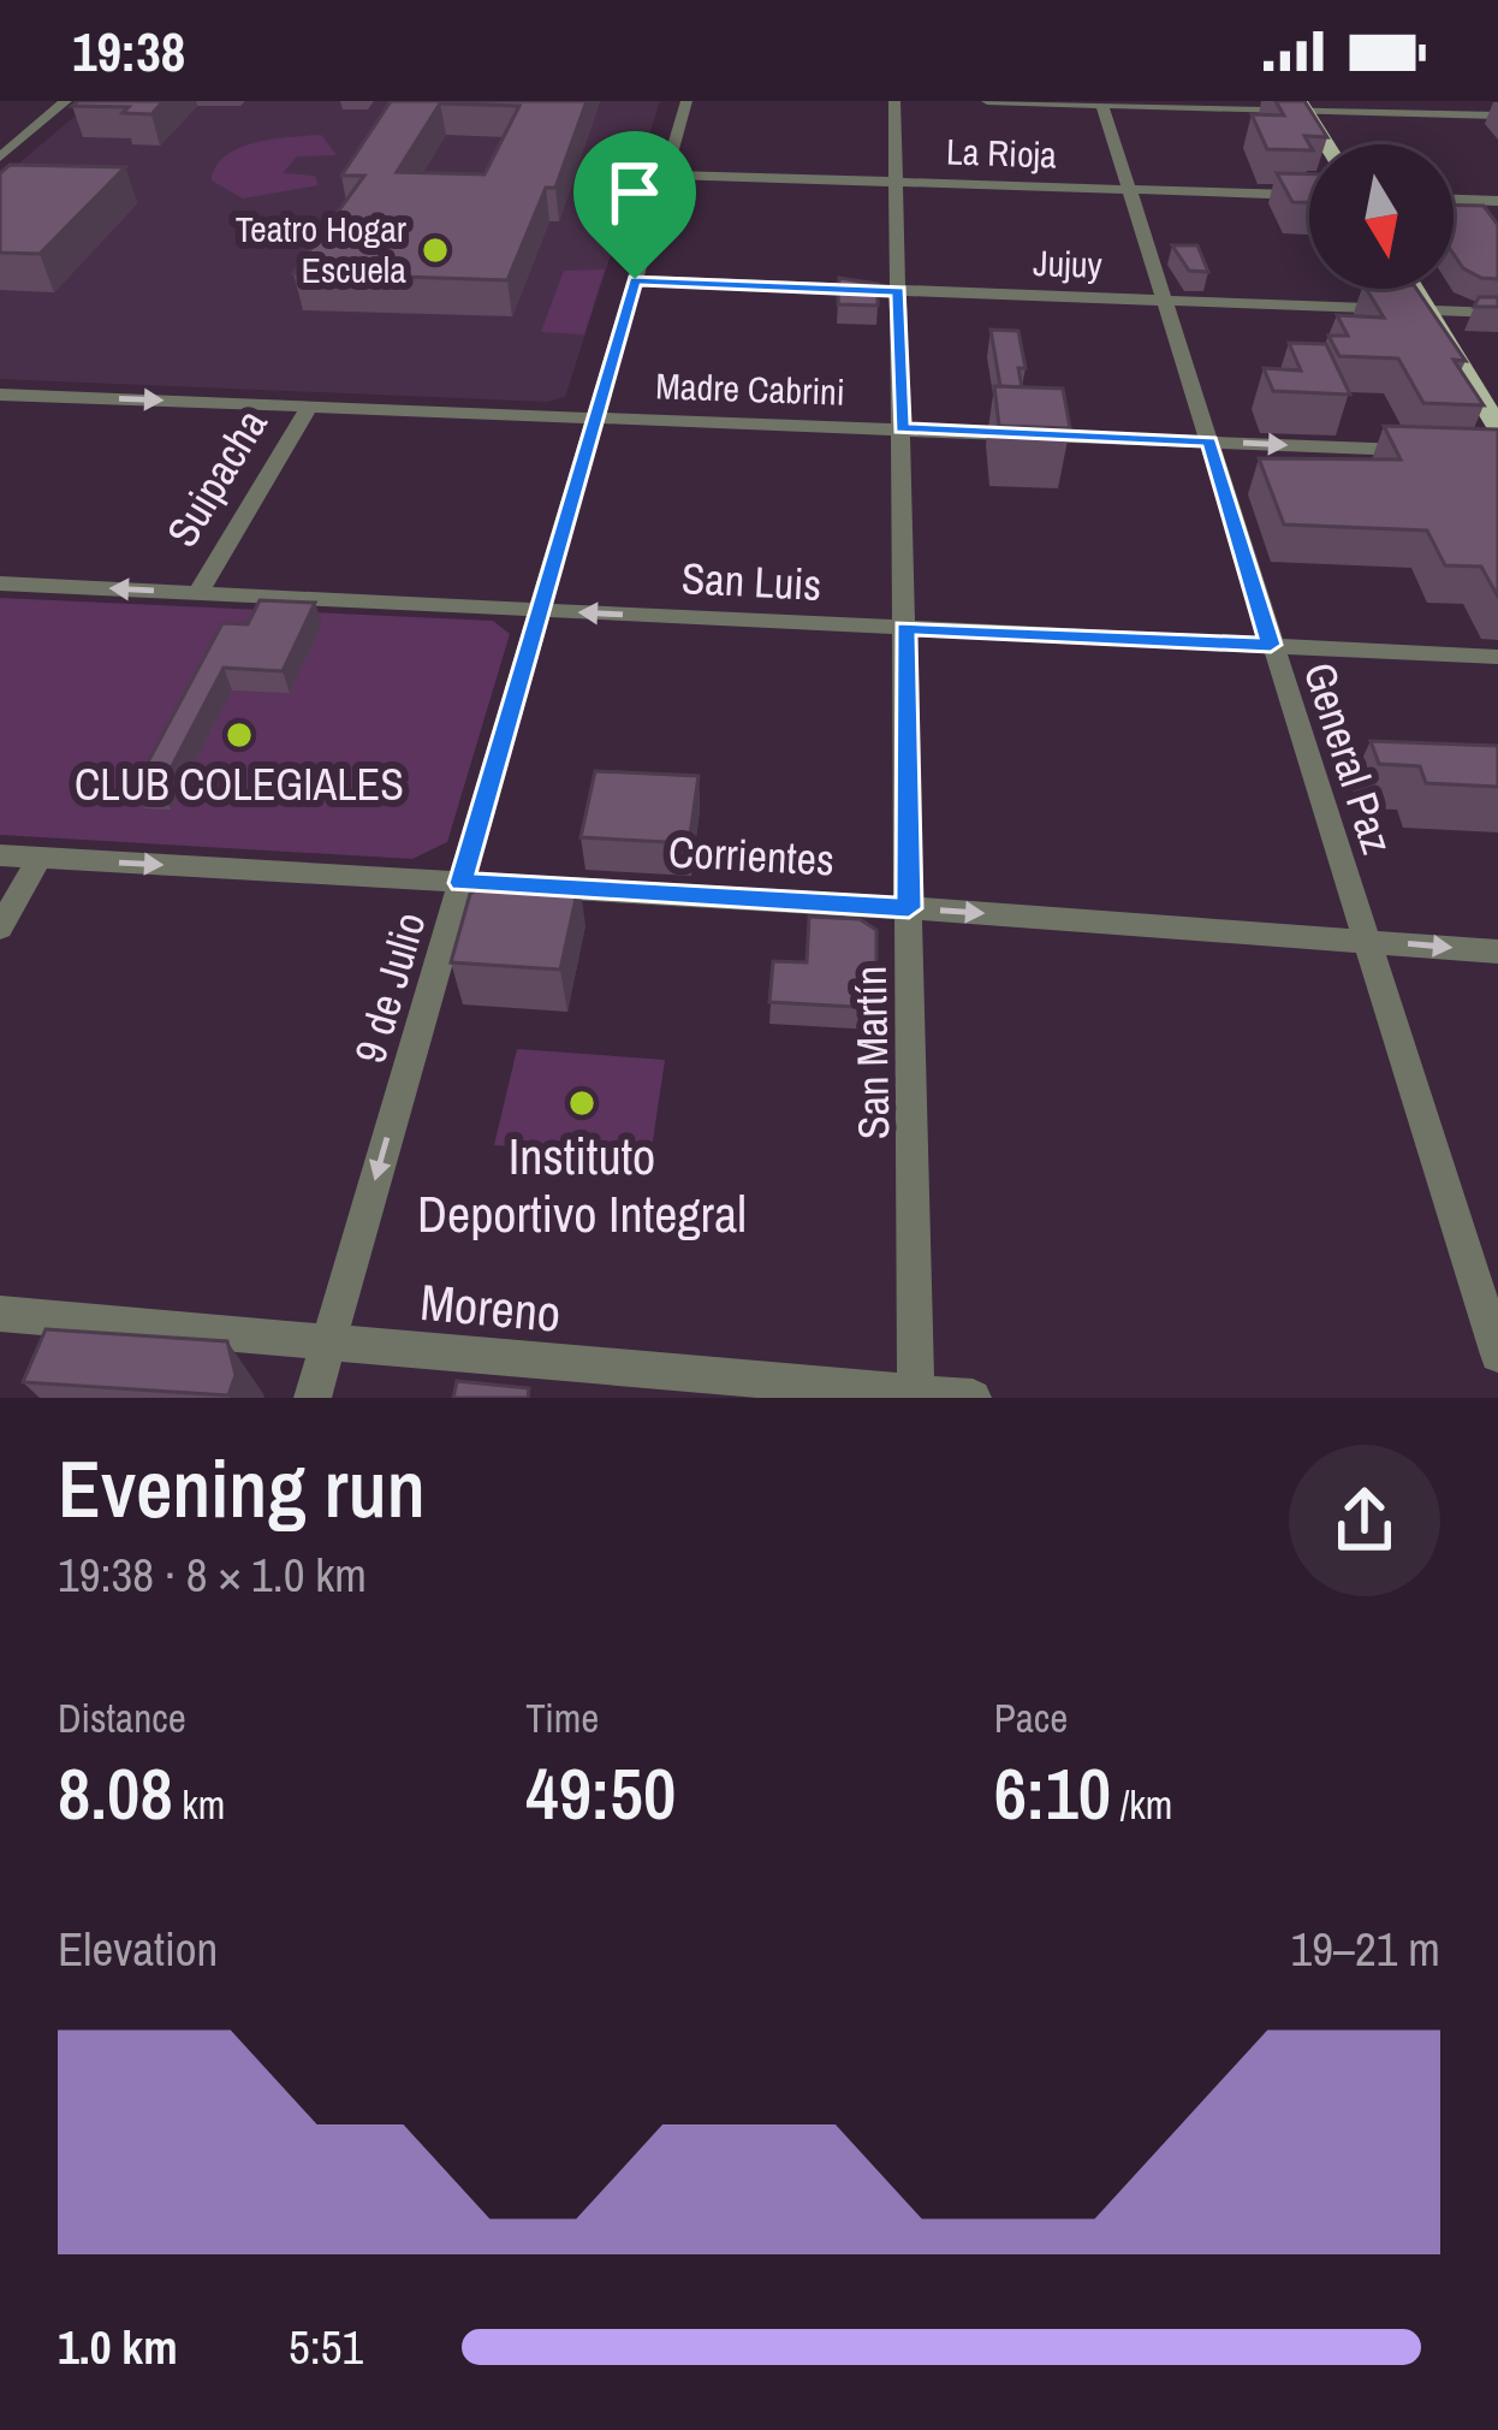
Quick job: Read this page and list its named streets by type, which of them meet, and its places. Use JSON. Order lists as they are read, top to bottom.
{
  "streets": {
    "street": [
      "La Rioja",
      "Jujuy",
      "Madre Cabrini",
      "Suipacha",
      "San Luis",
      "General Paz",
      "Corrientes",
      "9 de Julio",
      "San Martín",
      "Moreno"
    ]
  },
  "crossings": [
    ["La Rioja", "General Paz"],
    ["La Rioja", "9 de Julio"],
    ["La Rioja", "San Martín"],
    ["Jujuy", "General Paz"],
    ["Jujuy", "9 de Julio"],
    ["Jujuy", "San Martín"],
    ["Madre Cabrini", "Suipacha"],
    ["Madre Cabrini", "General Paz"],
    ["Madre Cabrini", "9 de Julio"],
    ["Madre Cabrini", "San Martín"],
    ["Suipacha", "San Luis"],
    ["San Luis", "General Paz"],
    ["San Luis", "9 de Julio"],
    ["San Luis", "San Martín"],
    ["General Paz", "Corrientes"],
    ["Corrientes", "9 de Julio"],
    ["Corrientes", "San Martín"],
    ["9 de Julio", "Moreno"],
    ["San Martín", "Moreno"]
  ],
  "one_way": [
    "Madre Cabrini",
    "San Luis",
    "Corrientes",
    "9 de Julio"
  ],
  "places": ["Teatro Hogar Escuela", "CLUB COLEGIALES", "Instituto Deportivo Integral"],
  "north": "bottom",
  "page": {
    "status": "19:38",
    "heading": ["Evening run", "19:38 · 8 × 1.0 km"],
    "stats": [
      ["Distance", "8.08 km"],
      ["Time", "49:50"],
      ["Pace", "6:10 /km"]
    ],
    "chart": ["Elevation", "19–21 m"],
    "list": [
      {
        "name": "1.0 km",
        "note": "5:51"
      }
    ]
  }
}
